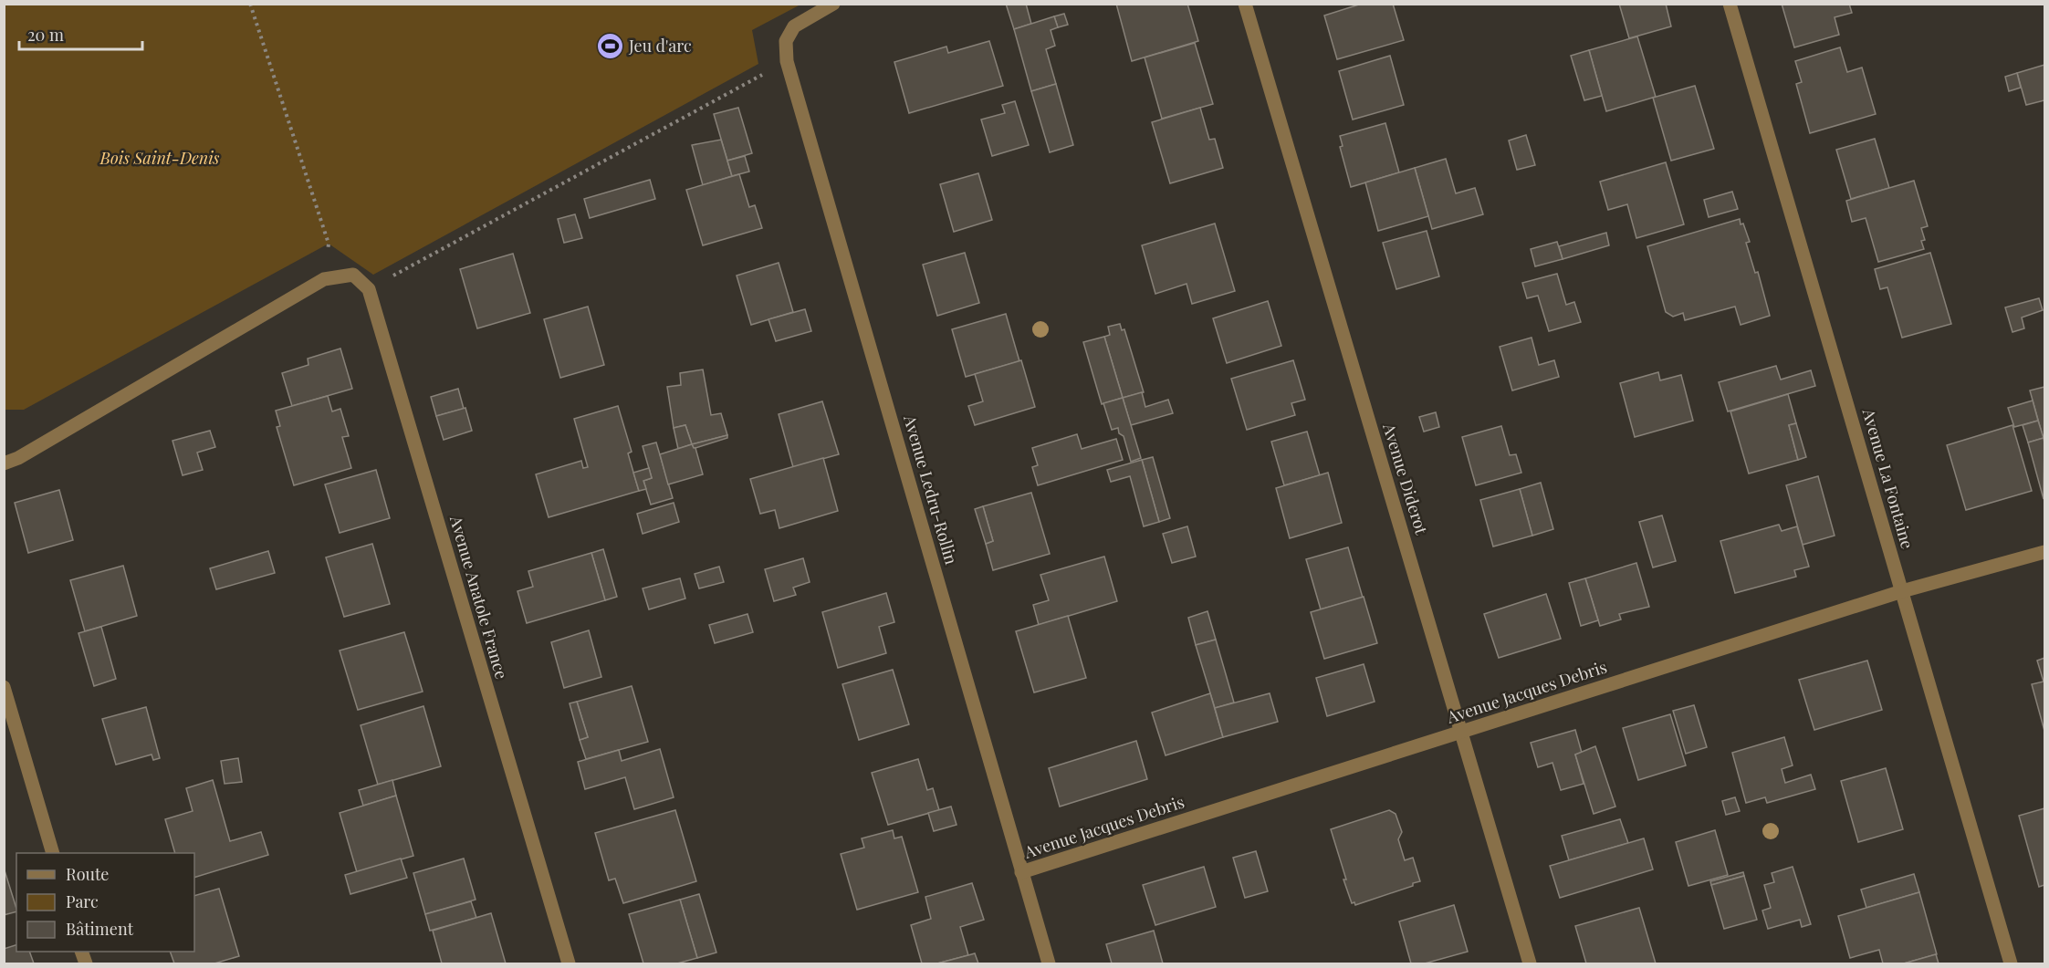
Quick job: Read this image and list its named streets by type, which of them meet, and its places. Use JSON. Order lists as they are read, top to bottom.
{
  "streets": {
    "street": [
      "Avenue Diderot",
      "Avenue La Fontaine",
      "Avenue Ledru-Rollin",
      "Avenue Anatole France",
      "Avenue Jacques Debris"
    ]
  },
  "crossings": [
    ["Avenue Diderot", "Avenue Jacques Debris"],
    ["Avenue La Fontaine", "Avenue Jacques Debris"],
    ["Avenue Ledru-Rollin", "Avenue Jacques Debris"]
  ],
  "parks": ["Bois Saint-Denis"],
  "places": {
    "sports": ["Jeu d'arc"]
  },
  "legend": ["Route", "Parc", "Bâtiment"],
  "scale_bar": "20 m"
}
